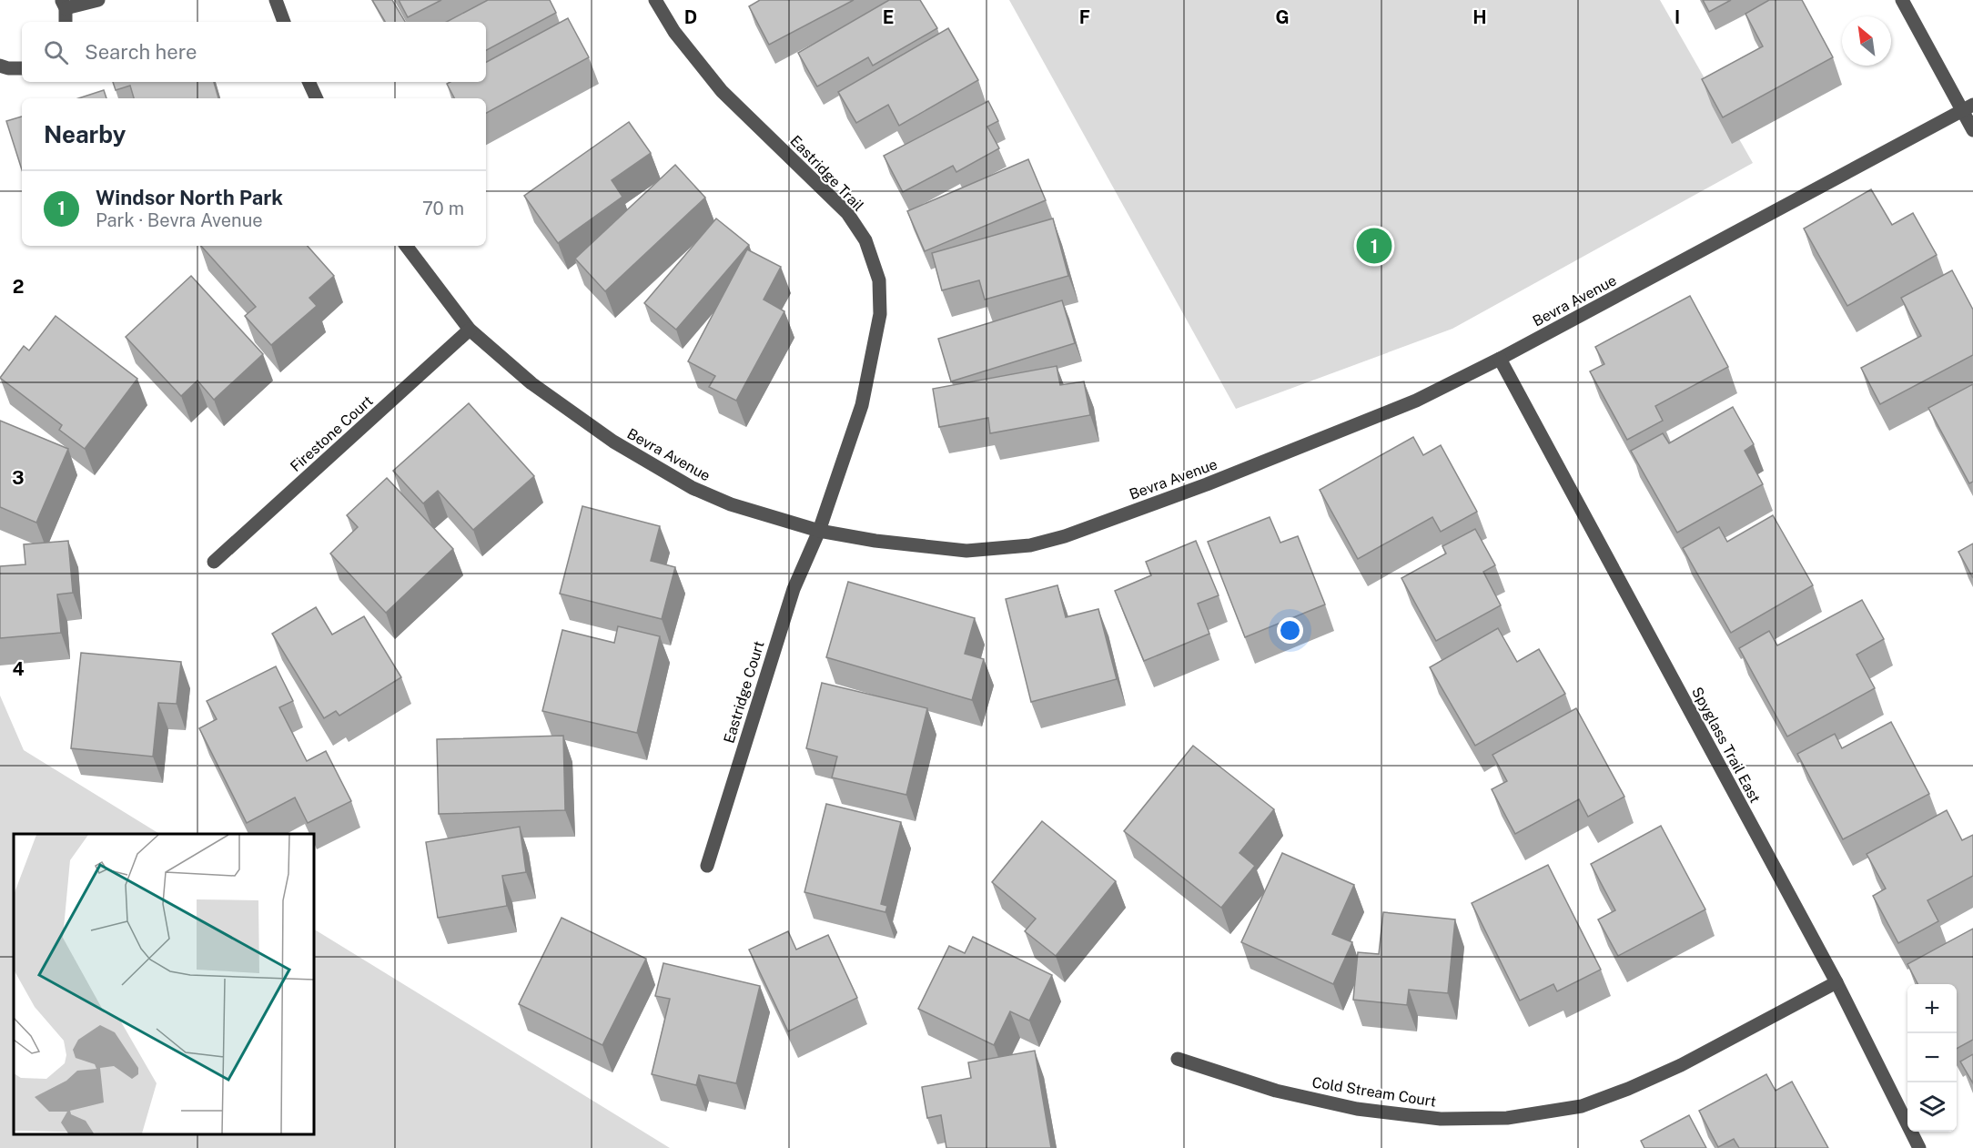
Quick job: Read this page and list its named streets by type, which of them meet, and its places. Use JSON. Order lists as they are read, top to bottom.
{
  "streets": {
    "street": [
      "Eastridge Trail",
      "Bevra Avenue",
      "Firestone Court",
      "Eastridge Court",
      "Spyglass Trail East",
      "Cold Stream Court"
    ]
  },
  "crossings": [
    ["Eastridge Trail", "Bevra Avenue"],
    ["Eastridge Trail", "Eastridge Court"],
    ["Bevra Avenue", "Firestone Court"],
    ["Bevra Avenue", "Eastridge Court"],
    ["Bevra Avenue", "Spyglass Trail East"],
    ["Spyglass Trail East", "Cold Stream Court"]
  ],
  "north": "top left",
  "page": {
    "search": "Search here",
    "heading": "Nearby",
    "list": [
      {
        "mark": "1",
        "name": "Windsor North Park",
        "note": "Park · Bevra Avenue",
        "value": "70 m"
      }
    ],
    "pins": "1",
    "map_buttons": ["+", "−"]
  },
  "grid": {
    "columns": [
      "D",
      "E",
      "F",
      "G",
      "H",
      "I"
    ],
    "rows": ["2", "3", "4"]
  }
}
